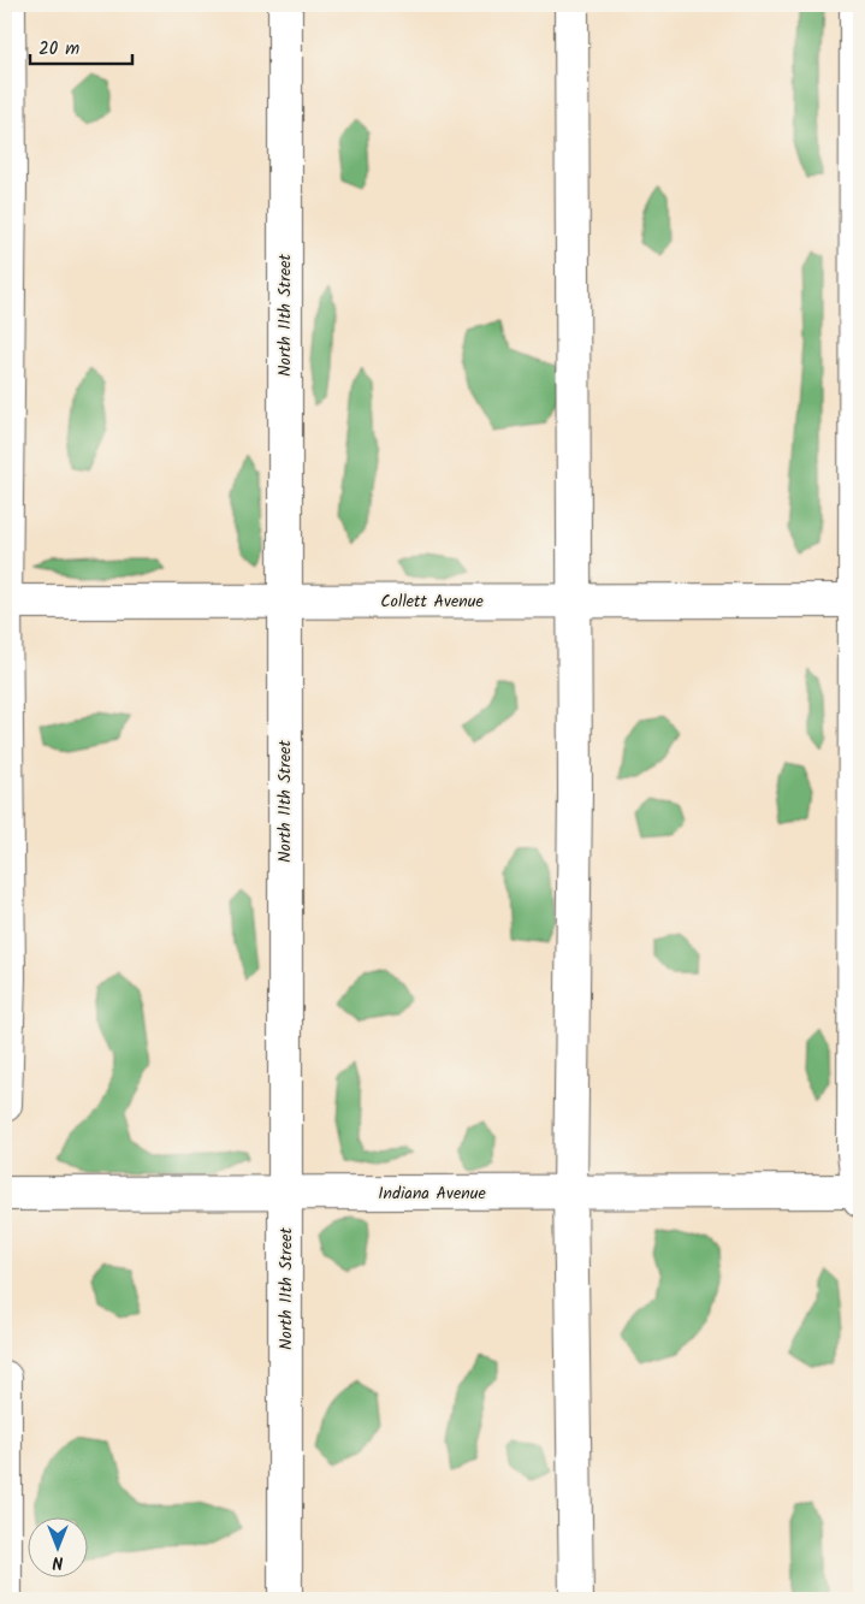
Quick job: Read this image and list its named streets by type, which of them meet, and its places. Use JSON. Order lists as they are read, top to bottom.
{
  "streets": {
    "street": ["North 11th Street", "Collett Avenue", "Indiana Avenue"]
  },
  "crossings": [
    ["North 11th Street", "Collett Avenue"],
    ["North 11th Street", "Indiana Avenue"]
  ],
  "scale_bar": "20 m",
  "north": "bottom"
}
